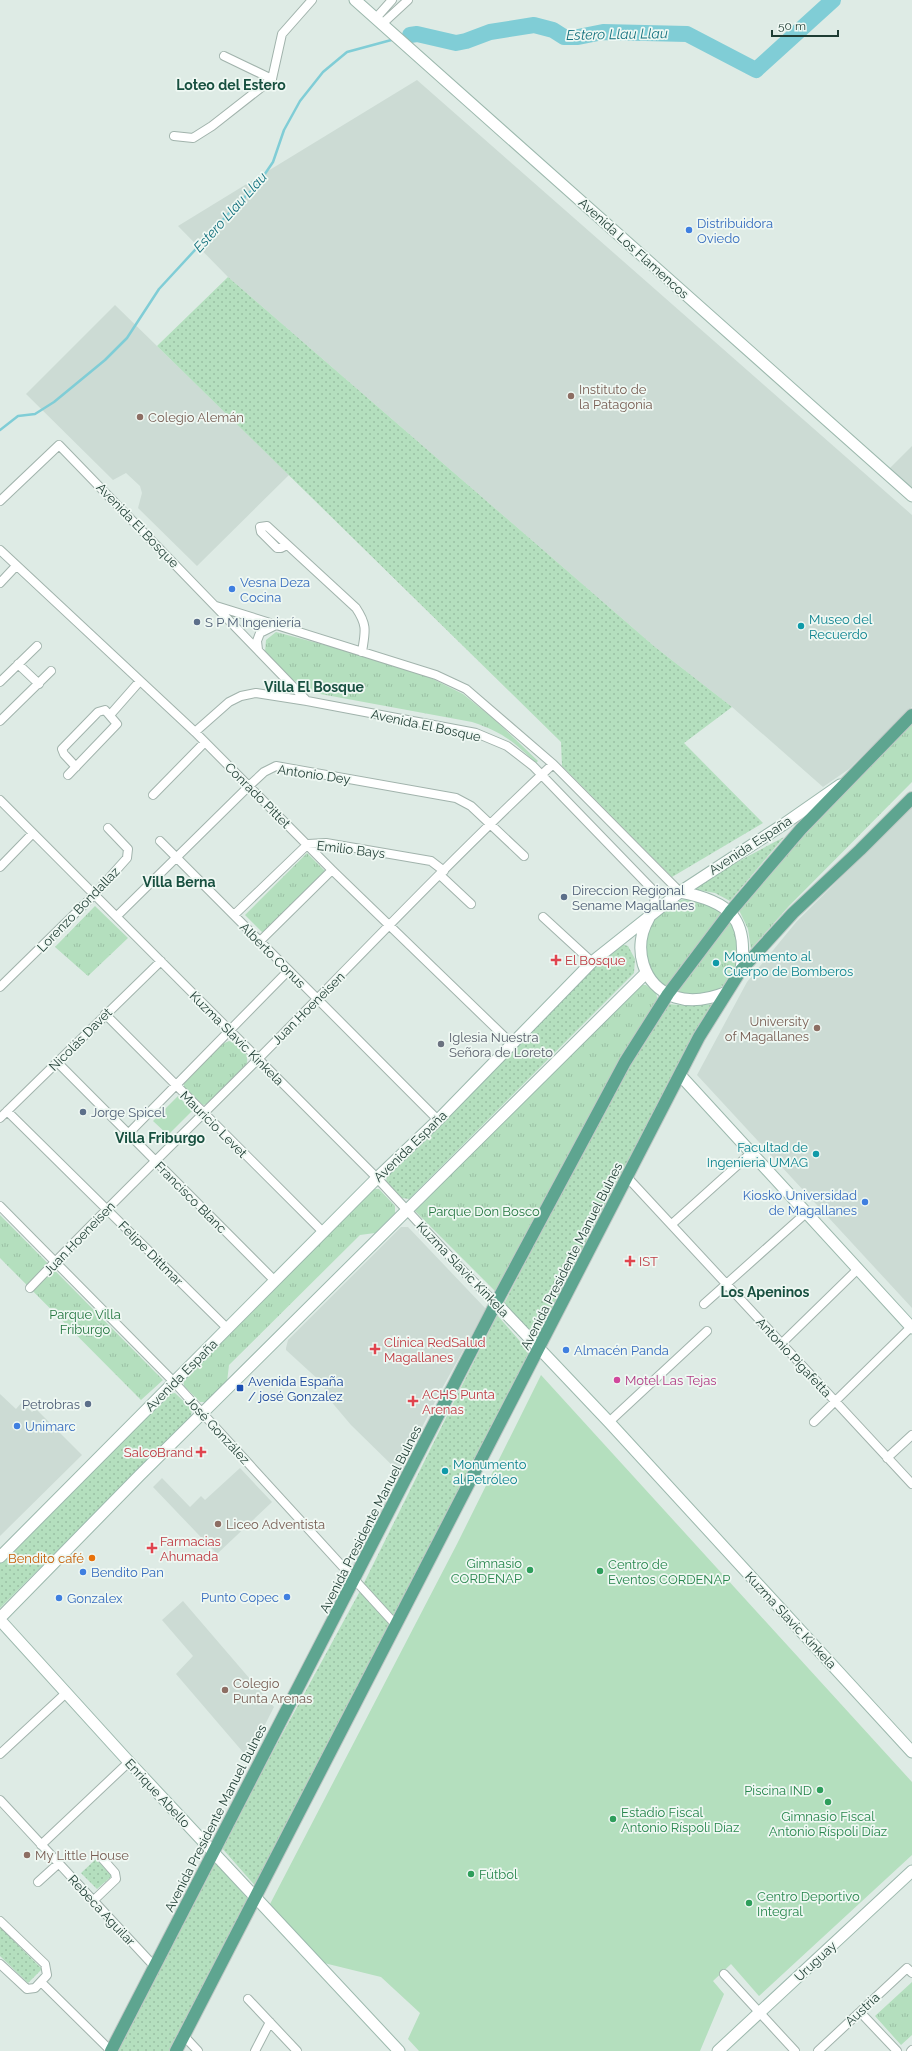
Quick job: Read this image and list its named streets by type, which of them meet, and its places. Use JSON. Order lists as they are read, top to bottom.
{
  "streets": {
    "main road": [
      "Avenida Los Flamencos",
      "Avenida España",
      "Kuzma Slavic Kinkela",
      "Avenida Presidente Manuel Bulnes",
      "Enrique Abello",
      "Uruguay"
    ],
    "street": [
      "Avenida El Bosque",
      "Antonio Dey",
      "Conrado Pittet",
      "Emilio Bays",
      "Lorenzo Bondallaz",
      "Alberto Conus",
      "Juan Hoeneisen",
      "Nicolás Davet",
      "Mauricio Levet",
      "Francisco Blanc",
      "Felipe Dittmar",
      "Antonio Pigafetta",
      "José González",
      "Rebeca Aguilar",
      "Austria"
    ]
  },
  "crossings": [
    ["Avenida El Bosque", "Avenida España"],
    ["Avenida El Bosque", "Juan Hoeneisen"],
    ["Antonio Dey", "Conrado Pittet"],
    ["Antonio Dey", "Alberto Conus"],
    ["Antonio Dey", "Juan Hoeneisen"],
    ["Antonio Dey", "Kuzma Slavic Kinkela"],
    ["Conrado Pittet", "Avenida España"],
    ["Conrado Pittet", "Emilio Bays"],
    ["Conrado Pittet", "Juan Hoeneisen"],
    ["Avenida España", "Alberto Conus"],
    ["Avenida España", "Kuzma Slavic Kinkela"],
    ["Avenida España", "Mauricio Levet"],
    ["Avenida España", "Francisco Blanc"],
    ["Avenida España", "Felipe Dittmar"],
    ["Avenida España", "Avenida Presidente Manuel Bulnes"],
    ["Avenida España", "José González"],
    ["Emilio Bays", "Alberto Conus"],
    ["Emilio Bays", "Juan Hoeneisen"],
    ["Lorenzo Bondallaz", "Kuzma Slavic Kinkela"],
    ["Alberto Conus", "Juan Hoeneisen"],
    ["Juan Hoeneisen", "Kuzma Slavic Kinkela"],
    ["Juan Hoeneisen", "Mauricio Levet"],
    ["Juan Hoeneisen", "Francisco Blanc"],
    ["Juan Hoeneisen", "Felipe Dittmar"],
    ["Juan Hoeneisen", "José González"],
    ["Kuzma Slavic Kinkela", "Nicolás Davet"],
    ["Kuzma Slavic Kinkela", "Avenida Presidente Manuel Bulnes"],
    ["Nicolás Davet", "Mauricio Levet"],
    ["Nicolás Davet", "Francisco Blanc"],
    ["Nicolás Davet", "Felipe Dittmar"],
    ["Avenida Presidente Manuel Bulnes", "Antonio Pigafetta"],
    ["Avenida Presidente Manuel Bulnes", "José González"],
    ["Avenida Presidente Manuel Bulnes", "Enrique Abello"],
    ["Avenida Presidente Manuel Bulnes", "Rebeca Aguilar"]
  ],
  "districts": [
    "Loteo del Estero",
    "Villa El Bosque",
    "Villa Berna",
    "Villa Friburgo",
    "Los Apeninos"
  ],
  "water": ["Estero Llau Llau"],
  "parks": ["Parque Don Bosco", "Parque Villa Friburgo"],
  "places": {
    "other": [
      "Distribuidora Oviedo",
      "Instituto de la Patagonia",
      "Colegio Alemán",
      "Vesna Deza Cocina",
      "S P M Ingeniería",
      "Museo del Recuerdo",
      "Direccion Regional Sename Magallanes",
      "Monumento al Cuerpo de Bomberos",
      "University of Magallanes",
      "Iglesia Nuestra Señora de Loreto",
      "Jorge Spicel",
      "Facultad de Ingenieria UMAG",
      "Kiosko Universidad de Magallanes",
      "Almacén Panda",
      "Motel Las Tejas",
      "Petrobras",
      "Unimarc",
      "Monumento al Petróleo",
      "Liceo Adventista",
      "Bendito café",
      "Gimnasio CORDENAP",
      "Centro de Eventos CORDENAP",
      "Bendito Pan",
      "Punto Copec",
      "Gonzalex",
      "Colegio Punta Arenas",
      "Piscina IND",
      "Gimnasio Fiscal Antonio Ríspoli Díaz",
      "Estadio Fiscal Antonio Ríspoli Díaz",
      "My Little House",
      "Fútbol",
      "Centro Deportivo Integral"
    ],
    "health": [
      "El Bosque",
      "IST",
      "Clínica RedSalud Magallanes",
      "ACHS Punta Arenas",
      "SalcoBrand",
      "Farmacias Ahumada"
    ],
    "transit": ["Avenida España / josé Gonzalez"]
  },
  "scale_bar": "50 m"
}
